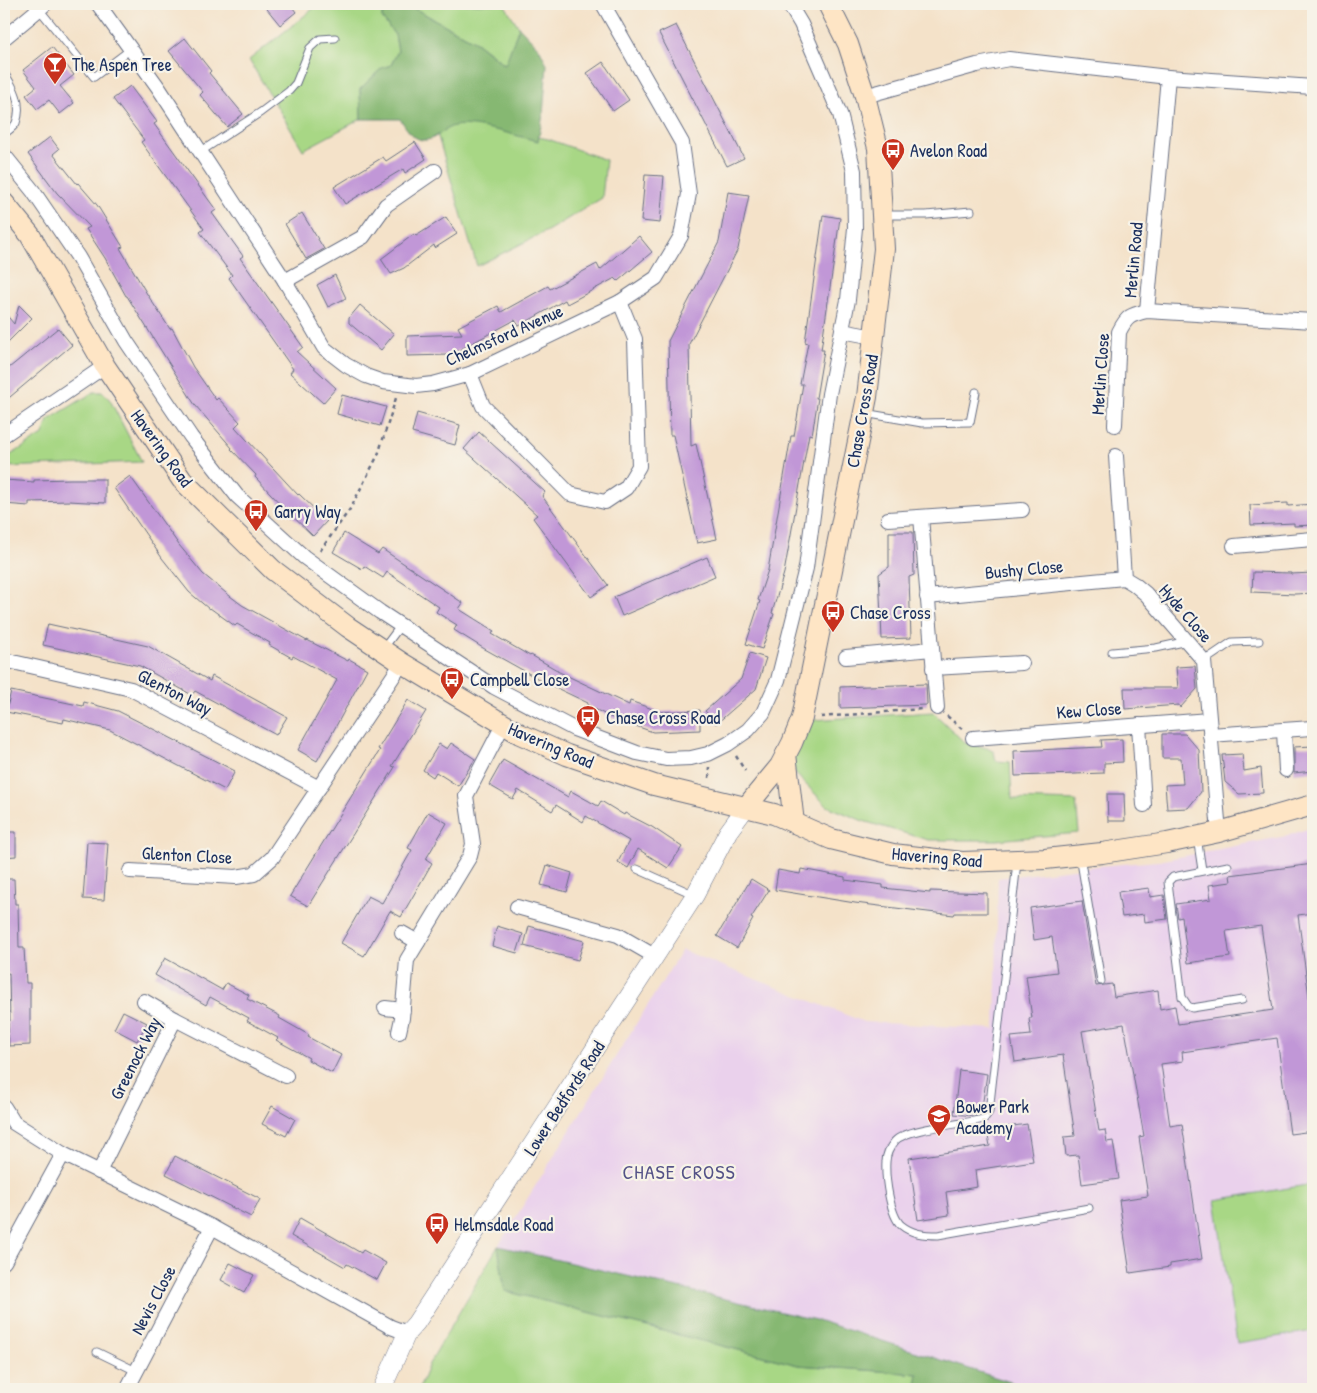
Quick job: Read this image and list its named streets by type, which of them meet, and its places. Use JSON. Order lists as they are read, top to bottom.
{
  "streets": {
    "main road": ["Chase Cross Road", "Havering Road"],
    "street": [
      "Merlin Road",
      "Chelmsford Avenue",
      "Merlin Close",
      "Bushy Close",
      "Hyde Close",
      "Glenton Way",
      "Kew Close",
      "Glenton Close",
      "Greenock Way",
      "Lower Bedfords Road",
      "Nevis Close"
    ]
  },
  "crossings": [
    ["Merlin Road", "Merlin Close"],
    ["Chase Cross Road", "Havering Road"],
    ["Chase Cross Road", "Lower Bedfords Road"],
    ["Havering Road", "Hyde Close"],
    ["Havering Road", "Glenton Close"],
    ["Havering Road", "Lower Bedfords Road"],
    ["Bushy Close", "Hyde Close"],
    ["Hyde Close", "Kew Close"],
    ["Glenton Way", "Glenton Close"]
  ],
  "districts": ["CHASE CROSS"],
  "places": {
    "bar": ["The Aspen Tree"],
    "bus stop": [
      "Avelon Road",
      "Garry Way",
      "Chase Cross",
      "Campbell Close",
      "Chase Cross Road",
      "Helmsdale Road"
    ],
    "school or university": ["Bower Park Academy"]
  }
}
